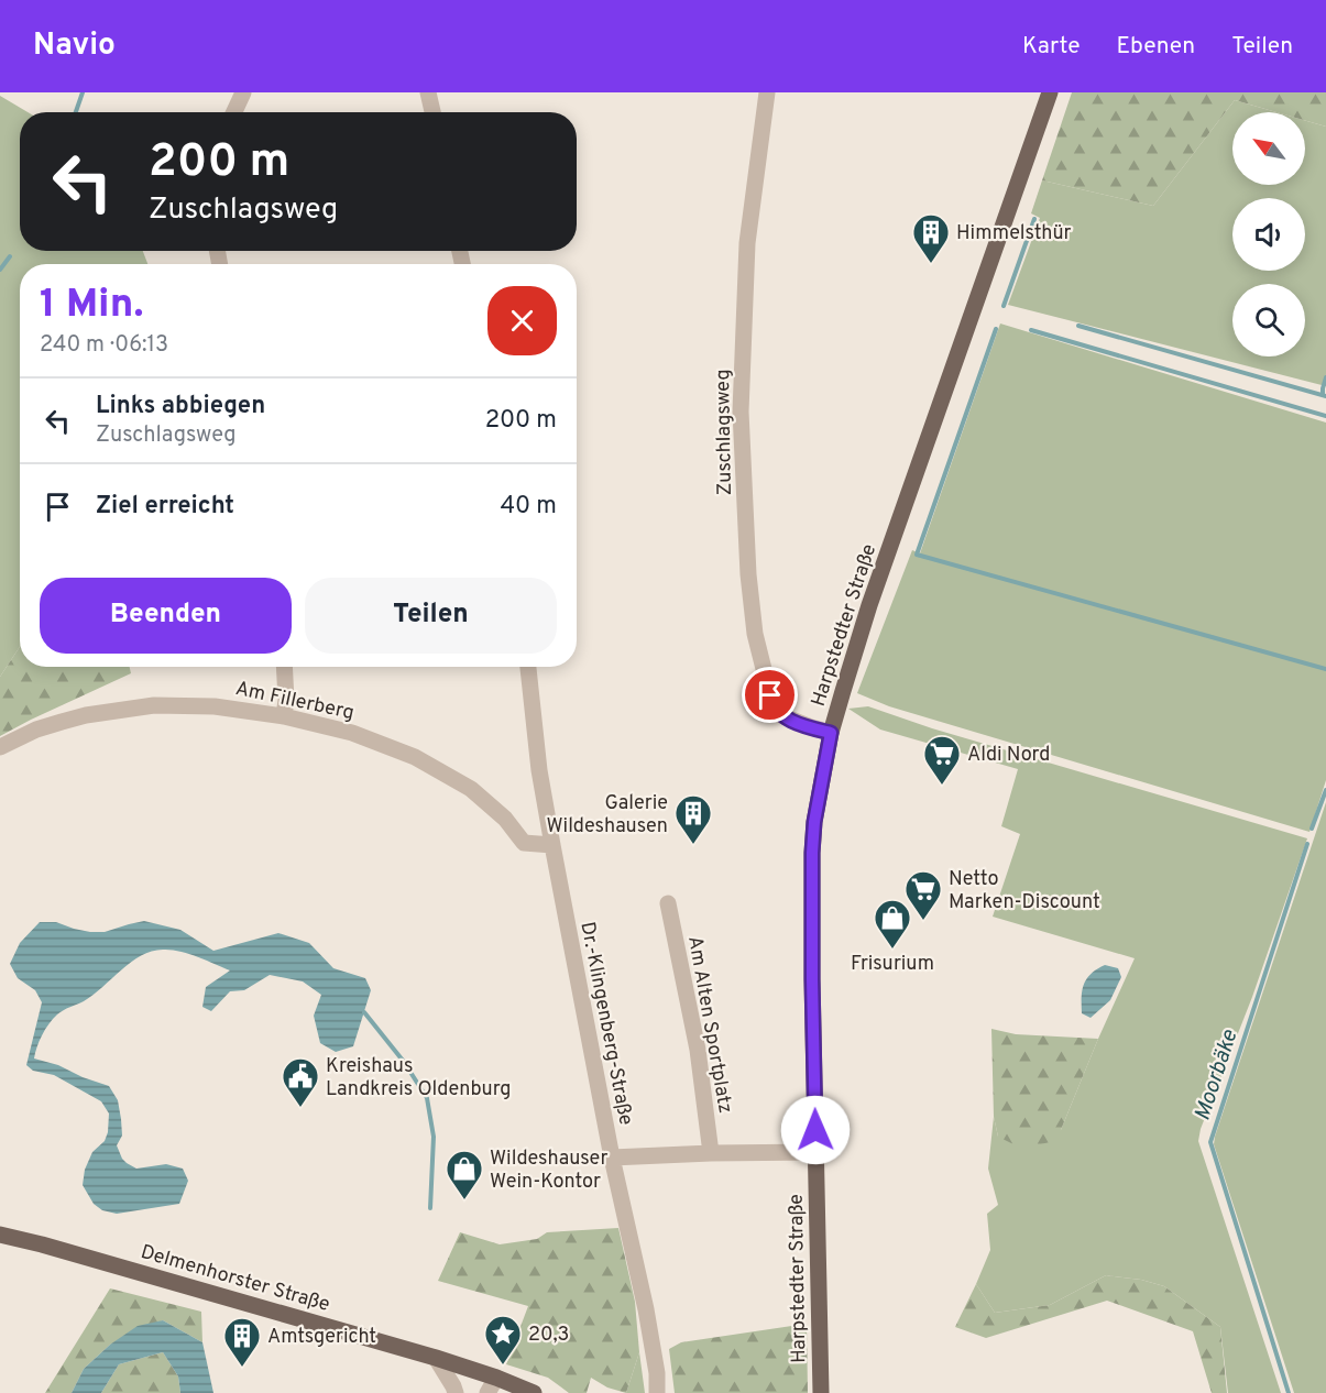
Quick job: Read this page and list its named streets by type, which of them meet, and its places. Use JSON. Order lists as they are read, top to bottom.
{
  "streets": {
    "main road": ["Harpstedter Straße", "Delmenhorster Straße"],
    "street": [
      "Zuschlagsweg",
      "Am Fillerberg",
      "Dr.-Klingenberg-Straße",
      "Am Alten Sportplatz"
    ]
  },
  "crossings": [
    ["Zuschlagsweg", "Harpstedter Straße"],
    ["Am Fillerberg", "Dr.-Klingenberg-Straße"]
  ],
  "water": ["Moorbäke"],
  "places": {
    "building": ["Himmelsthür", "Galerie Wildeshausen", "Amtsgericht"],
    "supermarket": ["Aldi Nord", "Netto Marken-Discount"],
    "shop": ["Frisurium", "Wildeshauser Wein-Kontor"],
    "public building": ["Kreishaus Landkreis Oldenburg"],
    "place": ["20,3"]
  },
  "north": "top left",
  "page": {
    "header": "Navio",
    "nav": ["Karte", "Ebenen", "Teilen"],
    "turn": ["200 m", "Zuschlagsweg"],
    "heading": ["1 Min.", "240 m · 06:13"],
    "list": [
      {
        "name": "Links abbiegen",
        "note": "Zuschlagsweg",
        "value": "200 m"
      },
      {
        "name": "Ziel erreicht",
        "value": "40 m"
      }
    ],
    "buttons": ["Beenden", "Teilen"]
  }
}
